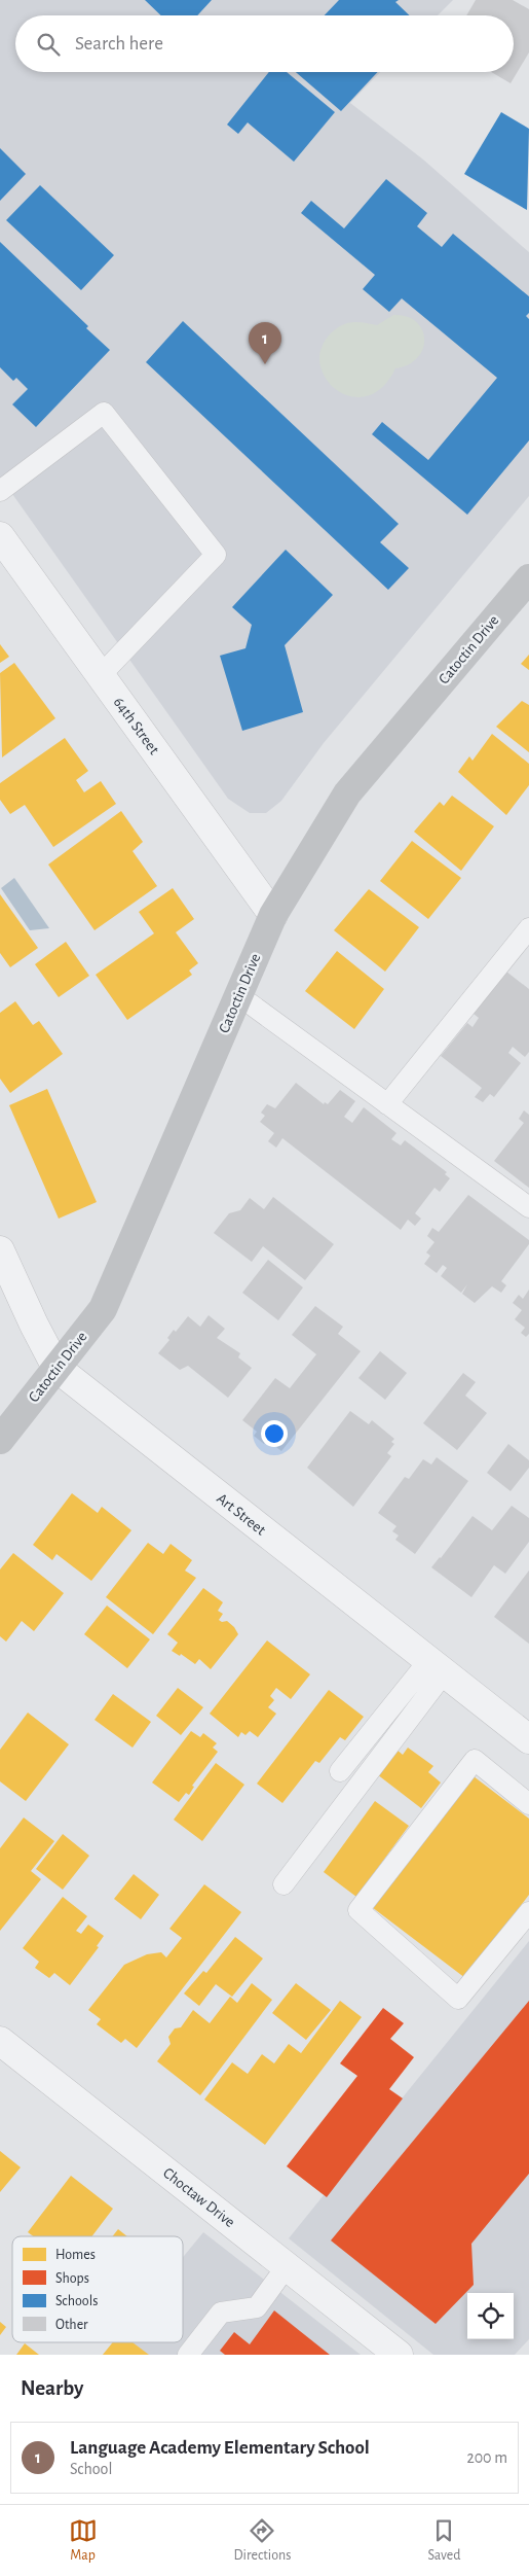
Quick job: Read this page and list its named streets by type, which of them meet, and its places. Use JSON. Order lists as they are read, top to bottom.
{
  "streets": {
    "street": [
      "Catoctin Drive",
      "64th Street",
      "Art Street",
      "Choctaw Drive"
    ]
  },
  "crossings": [
    ["Catoctin Drive", "64th Street"],
    ["Catoctin Drive", "Art Street"]
  ],
  "legend": [
    "Homes",
    "Shops",
    "Schools",
    "Other"
  ],
  "page": {
    "search": "Search here",
    "pins": "1",
    "heading": "Nearby",
    "list": [
      {
        "mark": "1",
        "name": "Language Academy Elementary School",
        "note": "School",
        "value": "200 m"
      }
    ],
    "nav": ["Map", "Directions", "Saved"]
  }
}
